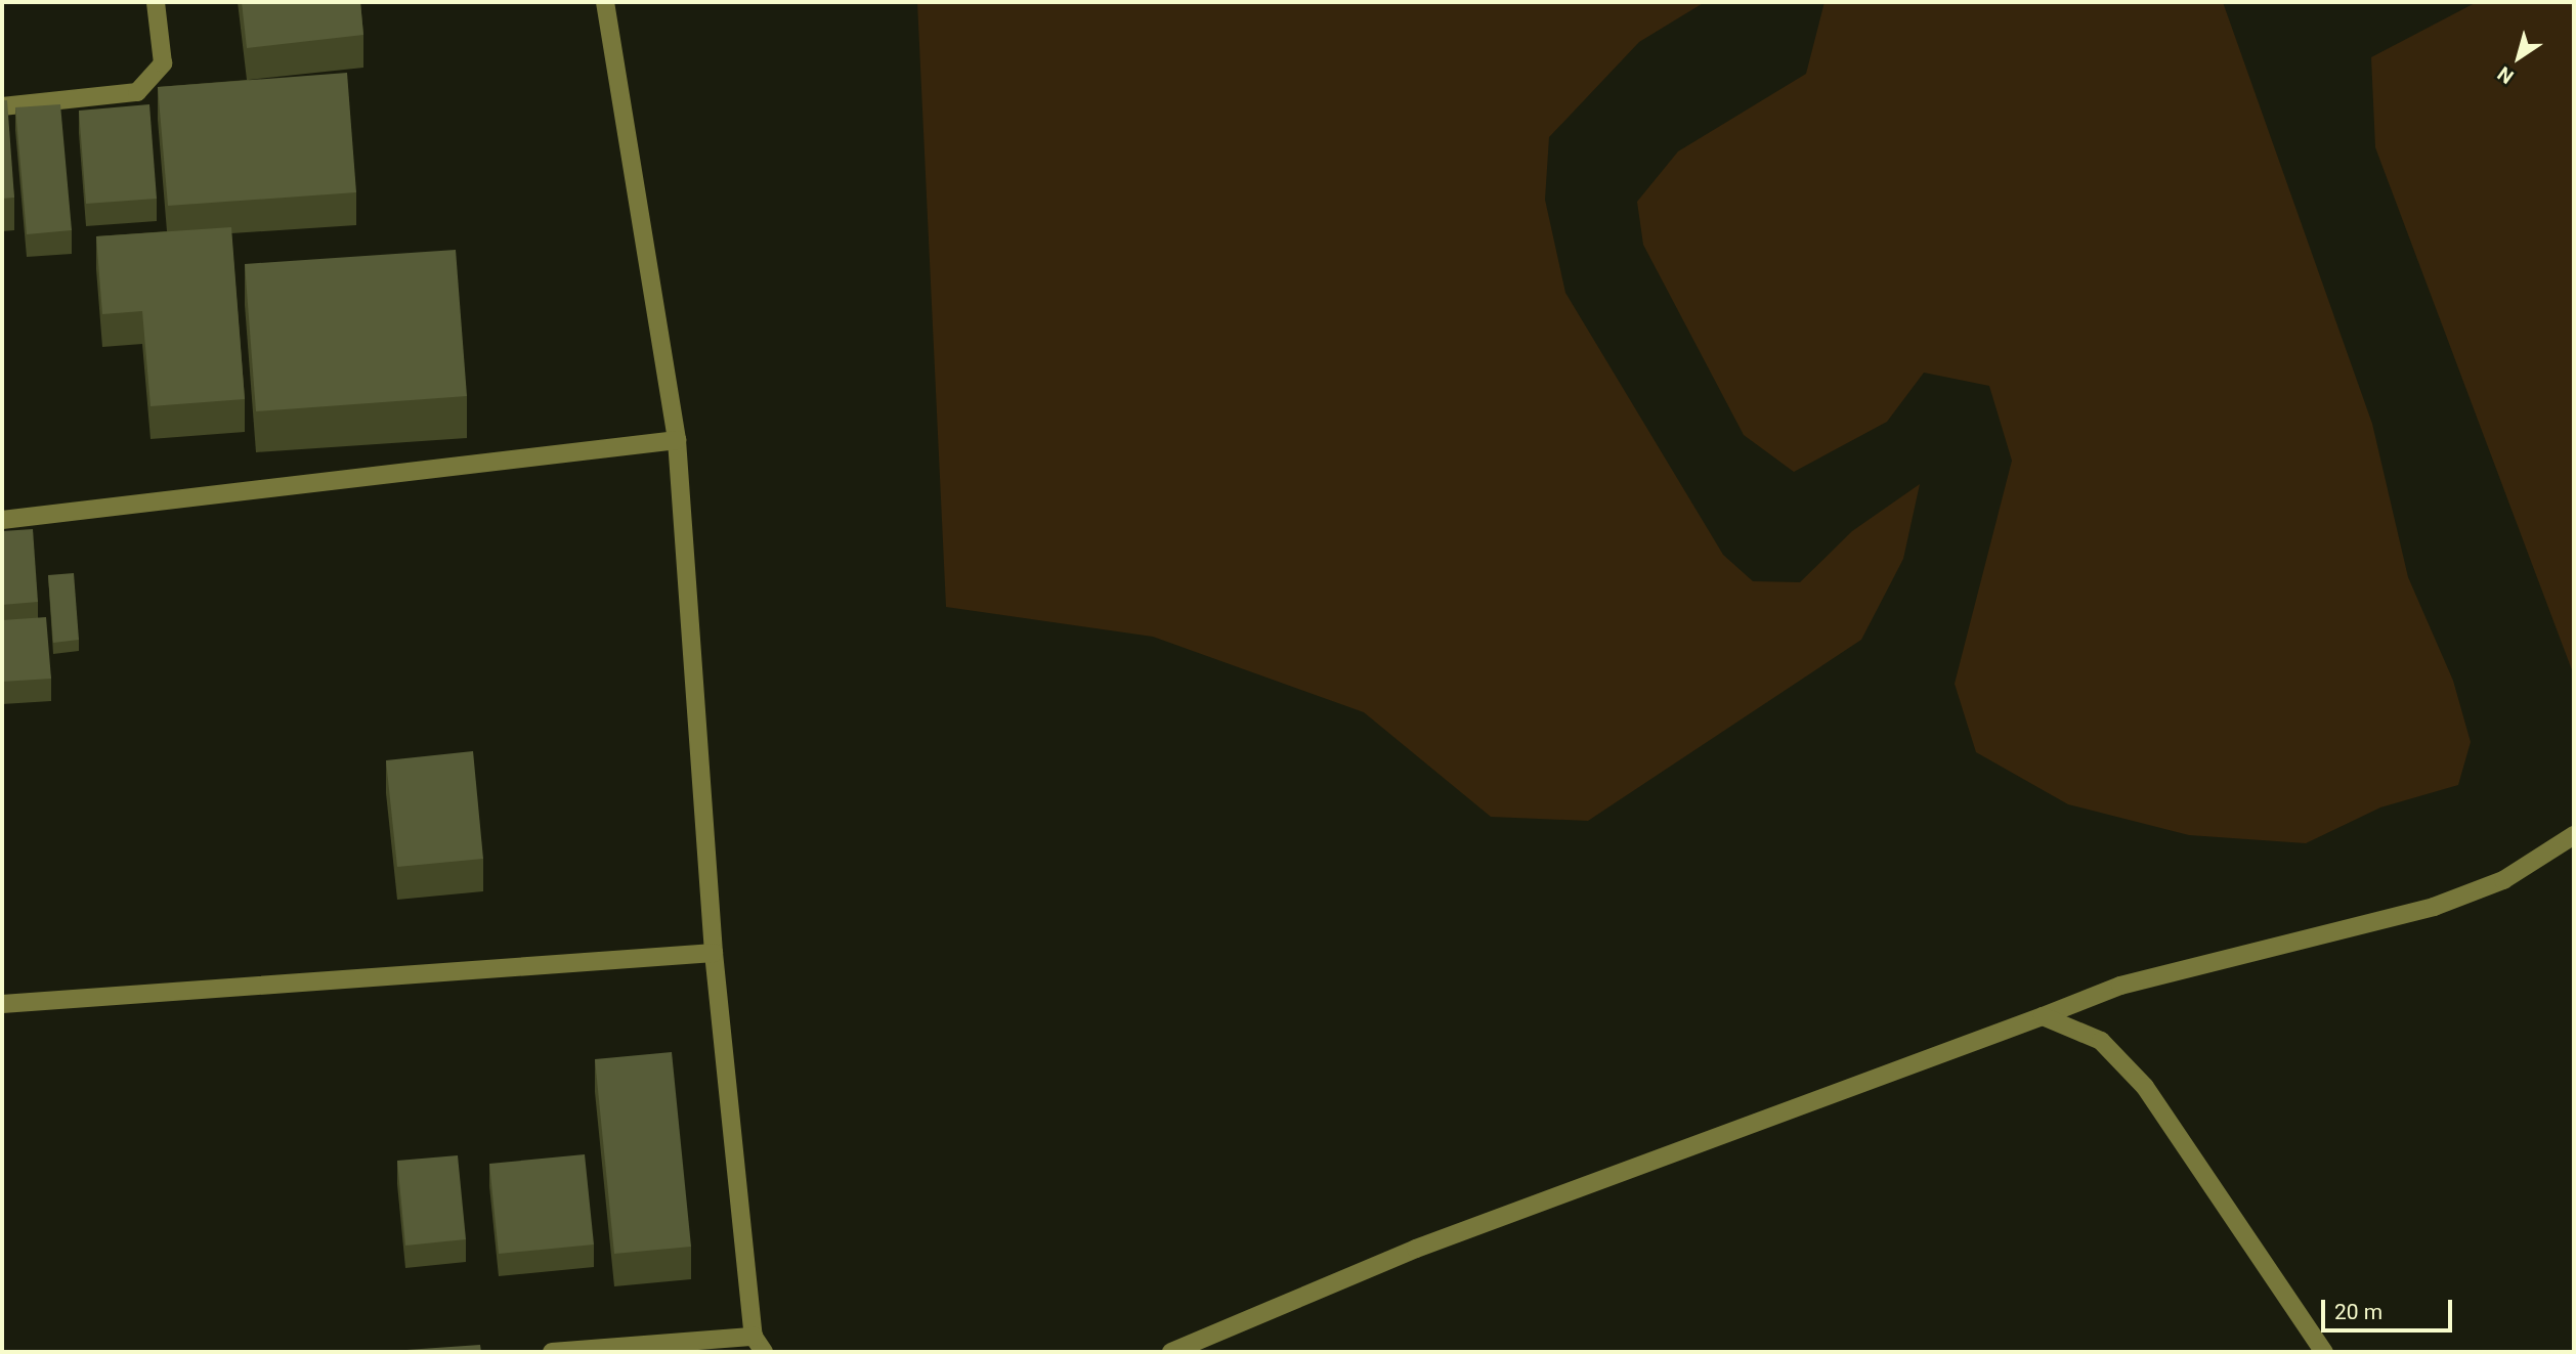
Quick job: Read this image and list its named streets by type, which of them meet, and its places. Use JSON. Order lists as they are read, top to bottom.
{
  "scale_bar": "20 m",
  "north": "bottom left"
}
